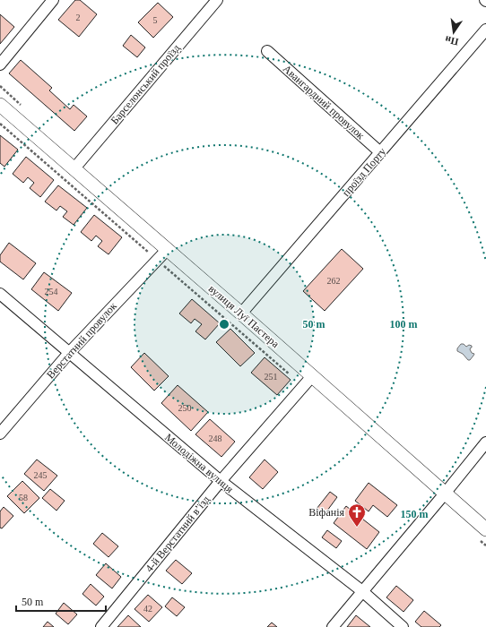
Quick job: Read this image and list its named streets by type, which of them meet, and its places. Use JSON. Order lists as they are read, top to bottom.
{
  "streets": {
    "street": [
      "Барселонський проїзд",
      "Авангардний провулок",
      "проїзд Порту",
      "вулиця Луї Пастера",
      "Верстатний провулок",
      "Молодіжна вулиця",
      "4-й Верстатний в’їзд"
    ]
  },
  "crossings": [
    ["Барселонський проїзд", "вулиця Луї Пастера"],
    ["Авангардний провулок", "проїзд Порту"],
    ["проїзд Порту", "вулиця Луї Пастера"],
    ["вулиця Луї Пастера", "Верстатний провулок"],
    ["вулиця Луї Пастера", "4-й Верстатний в’їзд"],
    ["Верстатний провулок", "Молодіжна вулиця"],
    ["Молодіжна вулиця", "4-й Верстатний в’їзд"]
  ],
  "places": {
    "church": ["Віфанія"]
  },
  "house_numbers": [
    "2",
    "5",
    "262",
    "254",
    "251",
    "250",
    "248",
    "245",
    "58",
    "42"
  ],
  "scale_bar": "50 m",
  "north": "bottom",
  "rings": ["50 m", "100 m", "150 m"]
}
